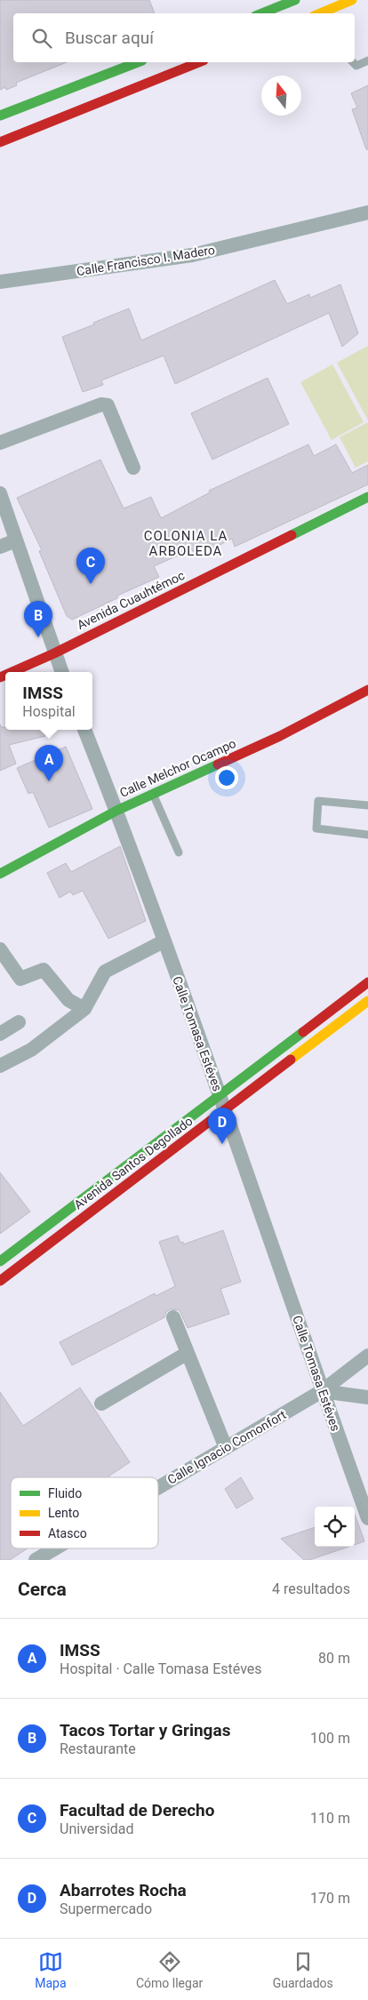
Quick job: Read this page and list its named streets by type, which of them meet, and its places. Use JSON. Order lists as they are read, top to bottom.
{
  "streets": {
    "main road": ["Avenida Cuauhtémoc", "Calle Melchor Ocampo", "Avenida Santos Degollado"],
    "street": ["Calle Francisco I. Madero", "Calle Tomasa Estéves", "Calle Ignacio Comonfort"]
  },
  "crossings": [
    ["Calle Melchor Ocampo", "Calle Tomasa Estéves"],
    ["Calle Tomasa Estéves", "Avenida Santos Degollado"],
    ["Calle Tomasa Estéves", "Calle Ignacio Comonfort"]
  ],
  "districts": ["COLONIA LA ARBOLEDA"],
  "legend": ["Fluido", "Lento", "Atasco"],
  "north": "top",
  "page": {
    "search": "Buscar aquí",
    "pins": [
      "C",
      "B",
      "A",
      "D"
    ],
    "popup": ["IMSS", "Hospital"],
    "heading": ["Cerca", "4 resultados"],
    "list": [
      {
        "mark": "A",
        "name": "IMSS",
        "note": "Hospital · Calle Tomasa Estéves",
        "value": "80 m"
      },
      {
        "mark": "B",
        "name": "Tacos Tortar y Gringas",
        "note": "Restaurante",
        "value": "100 m"
      },
      {
        "mark": "C",
        "name": "Facultad de Derecho",
        "note": "Universidad",
        "value": "110 m"
      },
      {
        "mark": "D",
        "name": "Abarrotes Rocha",
        "note": "Supermercado",
        "value": "170 m"
      }
    ],
    "nav": ["Mapa", "Cómo llegar", "Guardados"]
  }
}
